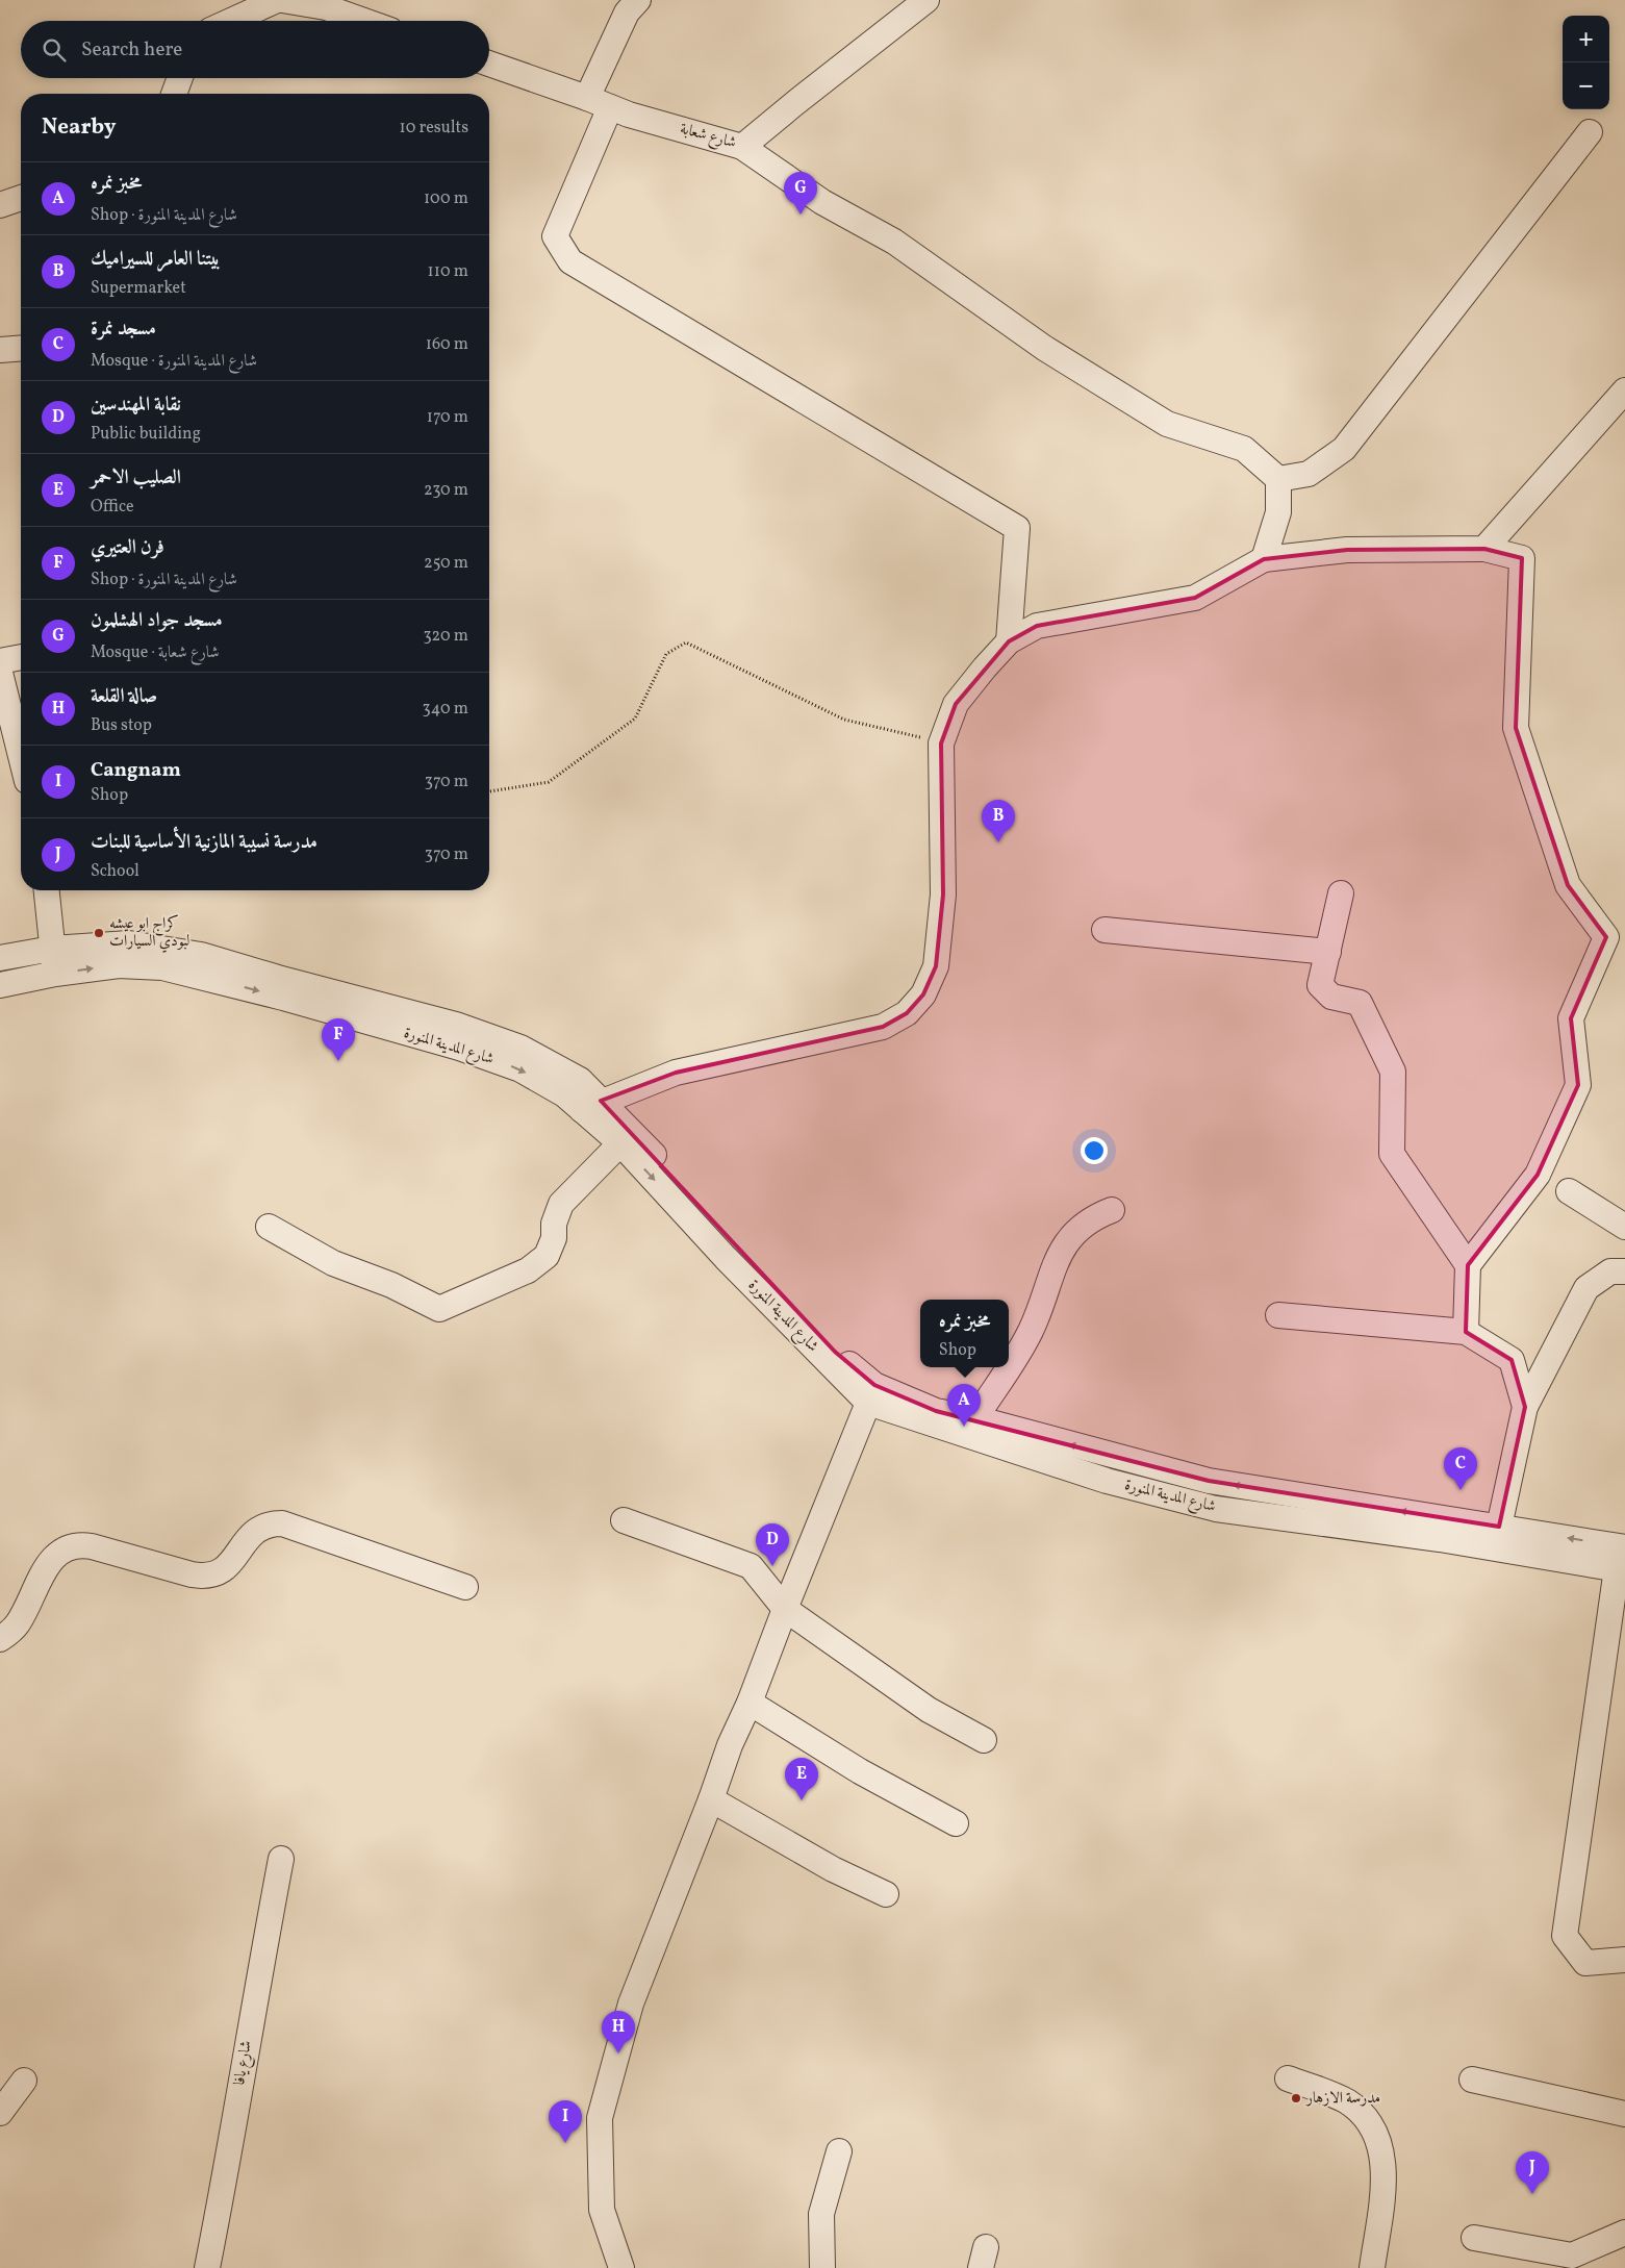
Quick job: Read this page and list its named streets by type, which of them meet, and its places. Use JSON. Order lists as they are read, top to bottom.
{
  "streets": {
    "street": ["شارع شعابة", "شارع المدينة المنورة", "شارع يافا"]
  },
  "places": ["كراج ابو عيشه لبودي السيارات", "مدرسة الازهار"],
  "page": {
    "map_buttons": ["+", "−"],
    "search": "Search here",
    "heading": ["Nearby", "10 results"],
    "list": [
      {
        "mark": "A",
        "name": "مخبز نمره",
        "note": "Shop · شارع المدينة المنورة",
        "value": "100 m"
      },
      {
        "mark": "B",
        "name": "بيتنا العامر للسيراميك",
        "note": "Supermarket",
        "value": "110 m"
      },
      {
        "mark": "C",
        "name": "مسجد نمرة",
        "note": "Mosque · شارع المدينة المنورة",
        "value": "160 m"
      },
      {
        "mark": "D",
        "name": "نقابة المهندسين",
        "note": "Public building",
        "value": "170 m"
      },
      {
        "mark": "E",
        "name": "الصليب الاحمر",
        "note": "Office",
        "value": "230 m"
      },
      {
        "mark": "F",
        "name": "فرن العتيري",
        "note": "Shop · شارع المدينة المنورة",
        "value": "250 m"
      },
      {
        "mark": "G",
        "name": "مسجد جواد الهشلمون",
        "note": "Mosque · شارع شعابة",
        "value": "320 m"
      },
      {
        "mark": "H",
        "name": "صالة القلعة",
        "note": "Bus stop",
        "value": "340 m"
      },
      {
        "mark": "I",
        "name": "Cangnam",
        "note": "Shop",
        "value": "370 m"
      },
      {
        "mark": "J",
        "name": "مدرسة نسيبة المازنية الأساسية للبنات",
        "note": "School",
        "value": "370 m"
      }
    ],
    "pins": [
      "G",
      "B",
      "F",
      "A",
      "C",
      "D",
      "E",
      "H",
      "I",
      "J"
    ],
    "popup": ["مخبز نمره", "Shop"]
  }
}
